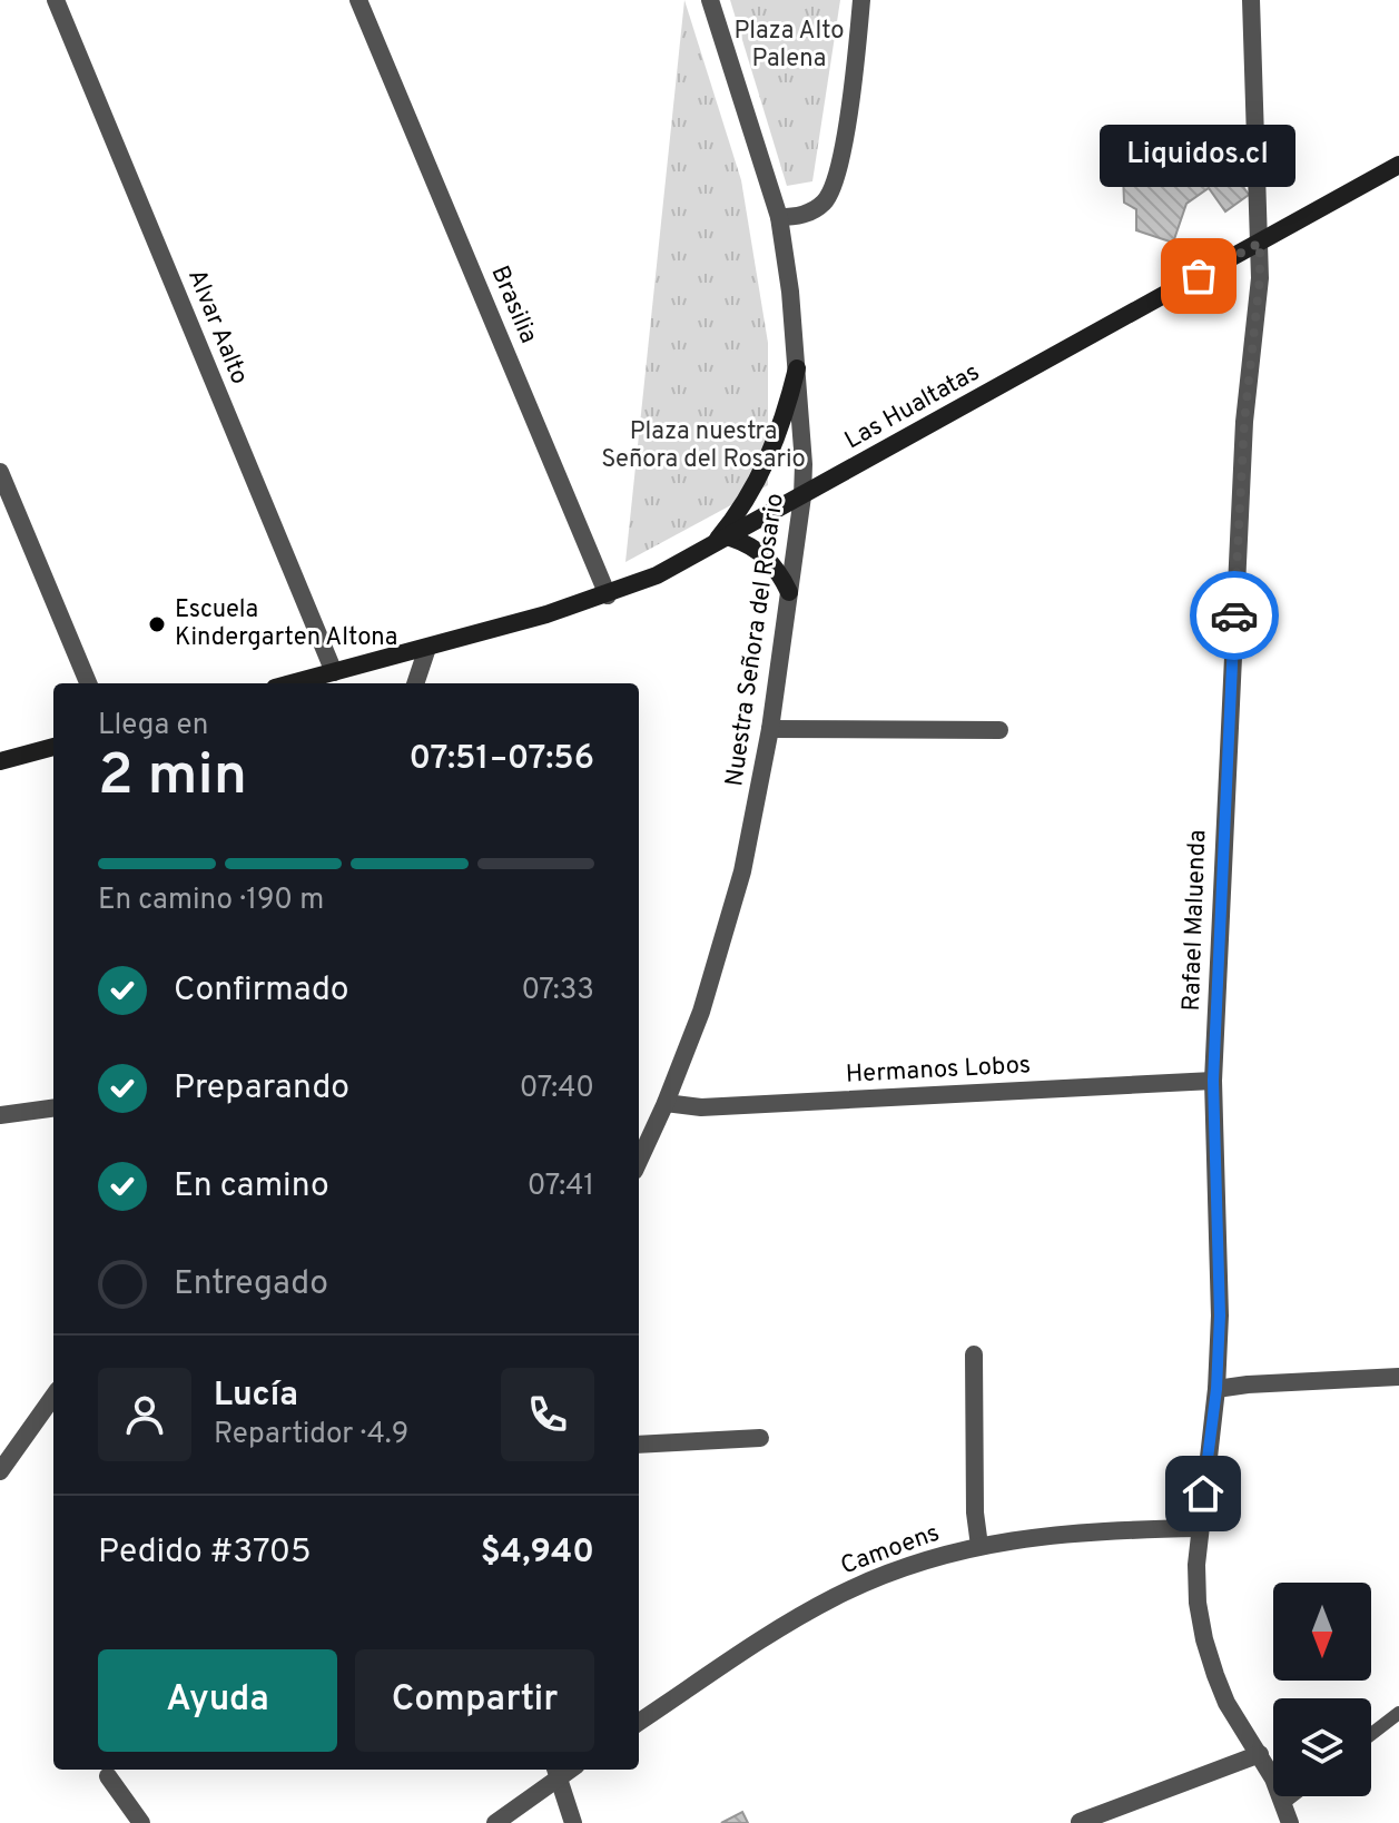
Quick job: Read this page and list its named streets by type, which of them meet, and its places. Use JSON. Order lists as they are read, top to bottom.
{
  "streets": {
    "street": [
      "Brasilia",
      "Alvar Aalto",
      "Las Hualtatas",
      "Nuestra Señora del Rosario",
      "Rafael Maluenda",
      "Hermanos Lobos",
      "Camoens"
    ]
  },
  "crossings": [
    ["Brasilia", "Las Hualtatas"],
    ["Alvar Aalto", "Las Hualtatas"],
    ["Las Hualtatas", "Nuestra Señora del Rosario"],
    ["Las Hualtatas", "Rafael Maluenda"],
    ["Nuestra Señora del Rosario", "Hermanos Lobos"],
    ["Rafael Maluenda", "Hermanos Lobos"],
    ["Rafael Maluenda", "Camoens"]
  ],
  "parks": ["Plaza Alto Palena", "Plaza nuestra Señora del Rosario"],
  "places": ["Liquidos.cl", "Escuela Kindergarten Altona"],
  "north": "bottom",
  "page": {
    "bubble": "Liquidos.cl",
    "heading": ["2 min", "Llega en", "07:51–07:56"],
    "panel": [
      "Lucía",
      "Repartidor · 4.9",
      "Pedido #3705",
      "$4,940"
    ],
    "bar": "En camino · 190 m",
    "list": [
      ["Confirmado", "07:33"],
      ["Preparando", "07:40"],
      ["En camino", "07:41"],
      "Entregado"
    ],
    "buttons": ["Ayuda", "Compartir"]
  }
}
